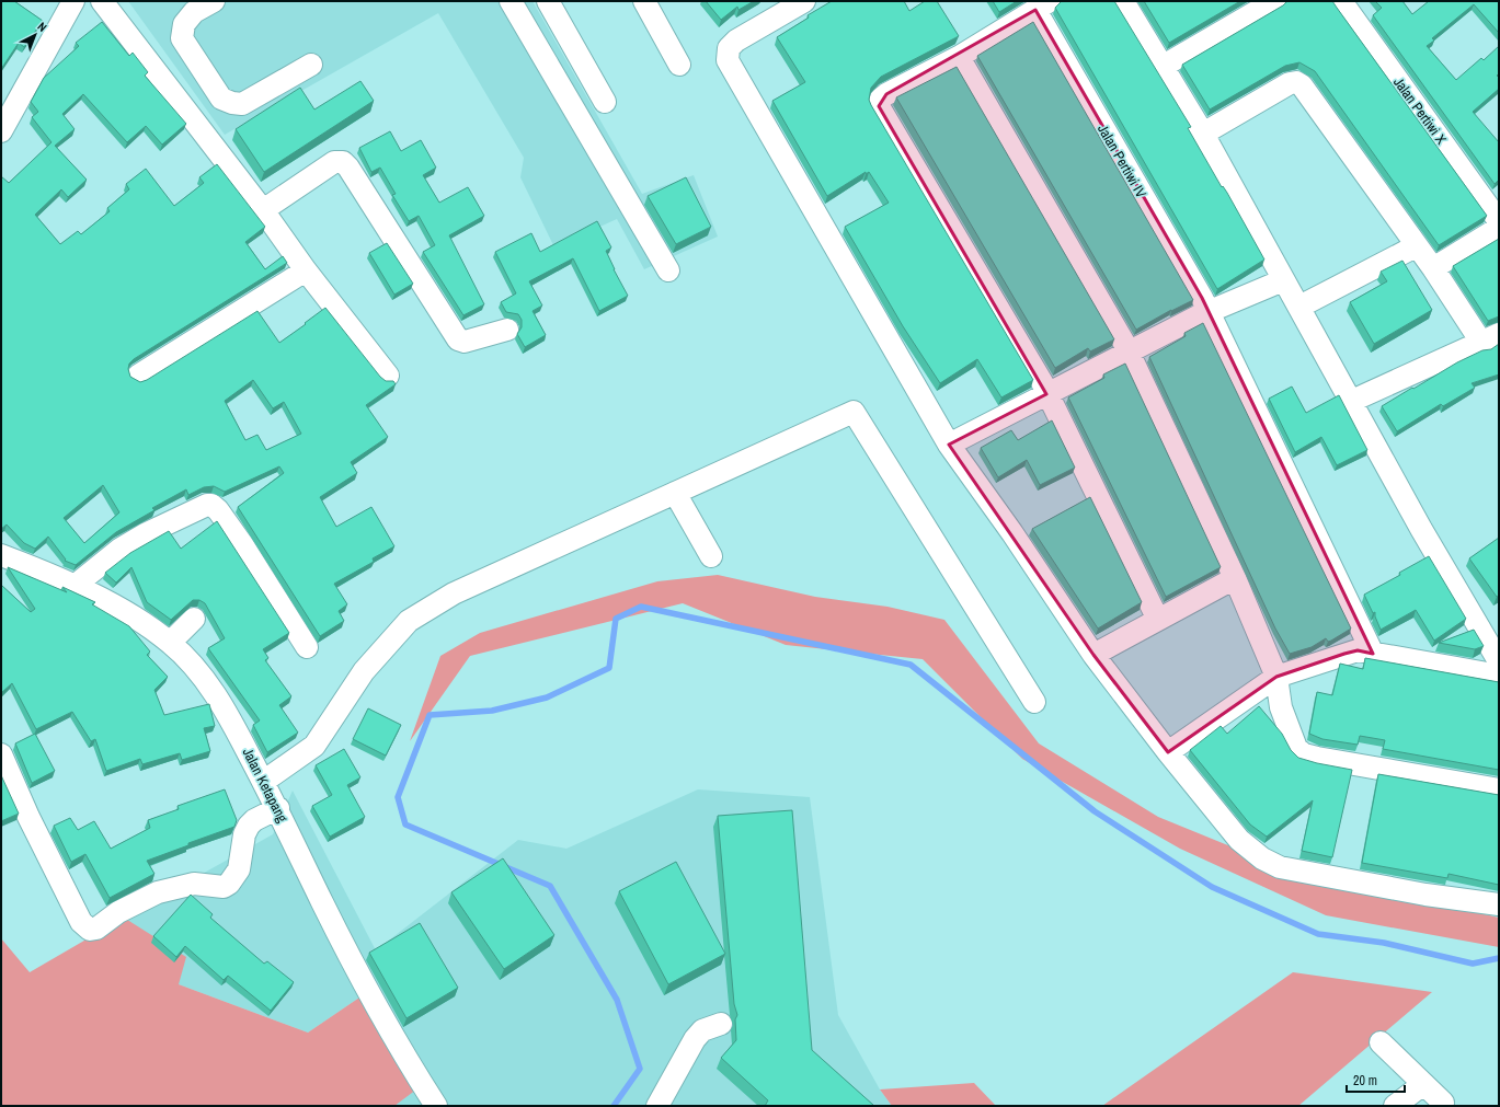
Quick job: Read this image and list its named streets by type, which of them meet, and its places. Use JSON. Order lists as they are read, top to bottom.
{
  "streets": {
    "street": ["Jalan Pertiwi X", "Jalan Pertiwi IV", "Jalan Ketapang"]
  },
  "scale_bar": "20 m",
  "north": "top right"
}
